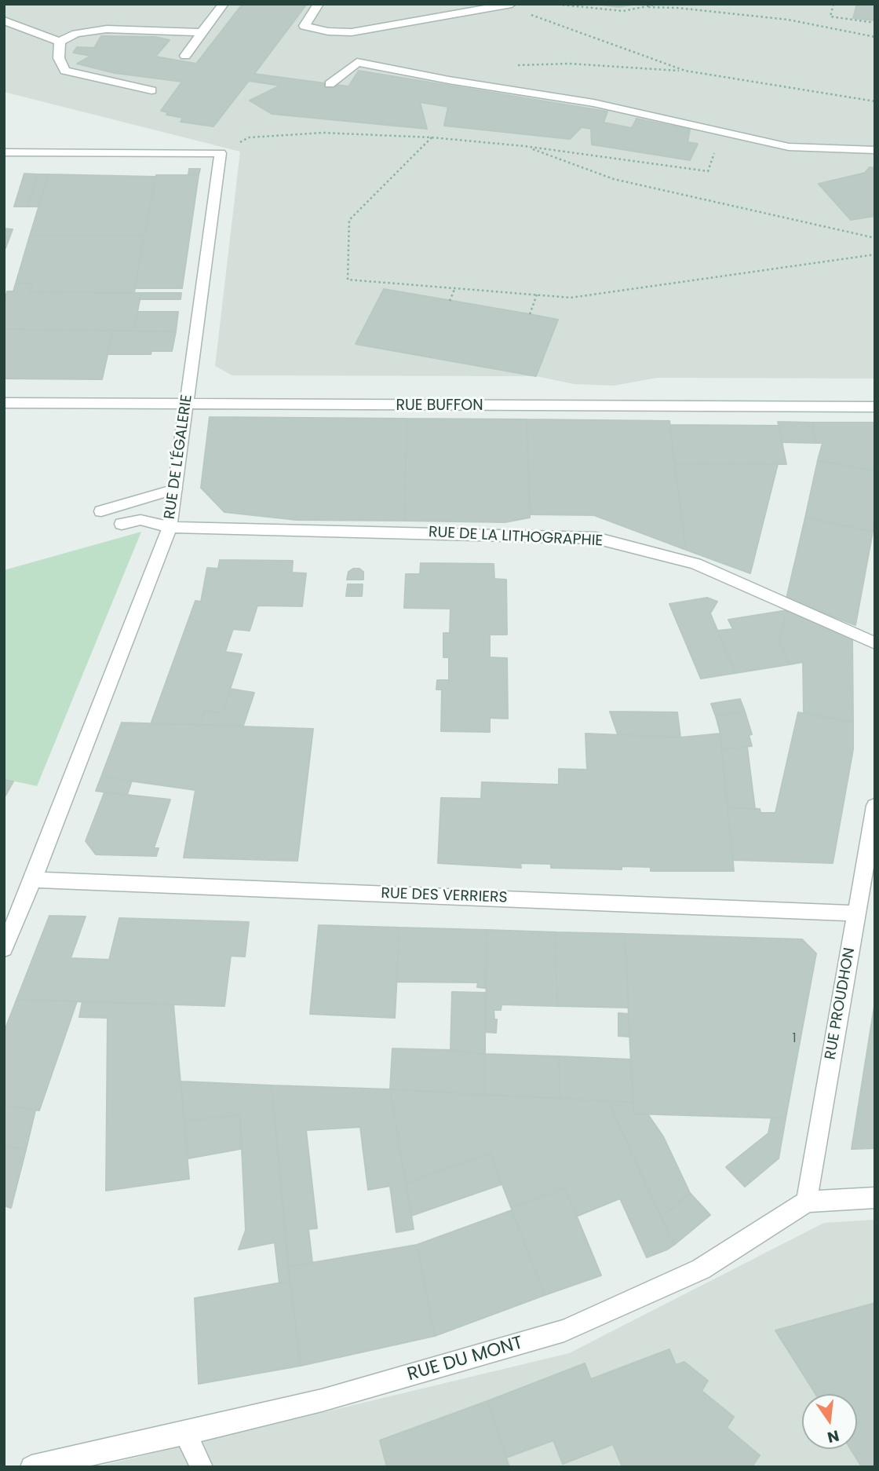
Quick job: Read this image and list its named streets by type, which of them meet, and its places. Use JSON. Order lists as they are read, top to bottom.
{
  "streets": {
    "street": [
      "RUE BUFFON",
      "RUE DE L'ÉGALERIE",
      "RUE DE LA LITHOGRAPHIE",
      "RUE DES VERRIERS",
      "RUE PROUDHON",
      "RUE DU MONT"
    ]
  },
  "crossings": [
    ["RUE BUFFON", "RUE DE L'ÉGALERIE"],
    ["RUE DE L'ÉGALERIE", "RUE DE LA LITHOGRAPHIE"],
    ["RUE DE L'ÉGALERIE", "RUE DES VERRIERS"],
    ["RUE DES VERRIERS", "RUE PROUDHON"],
    ["RUE PROUDHON", "RUE DU MONT"]
  ],
  "house_numbers": ["1"],
  "north": "bottom"
}
